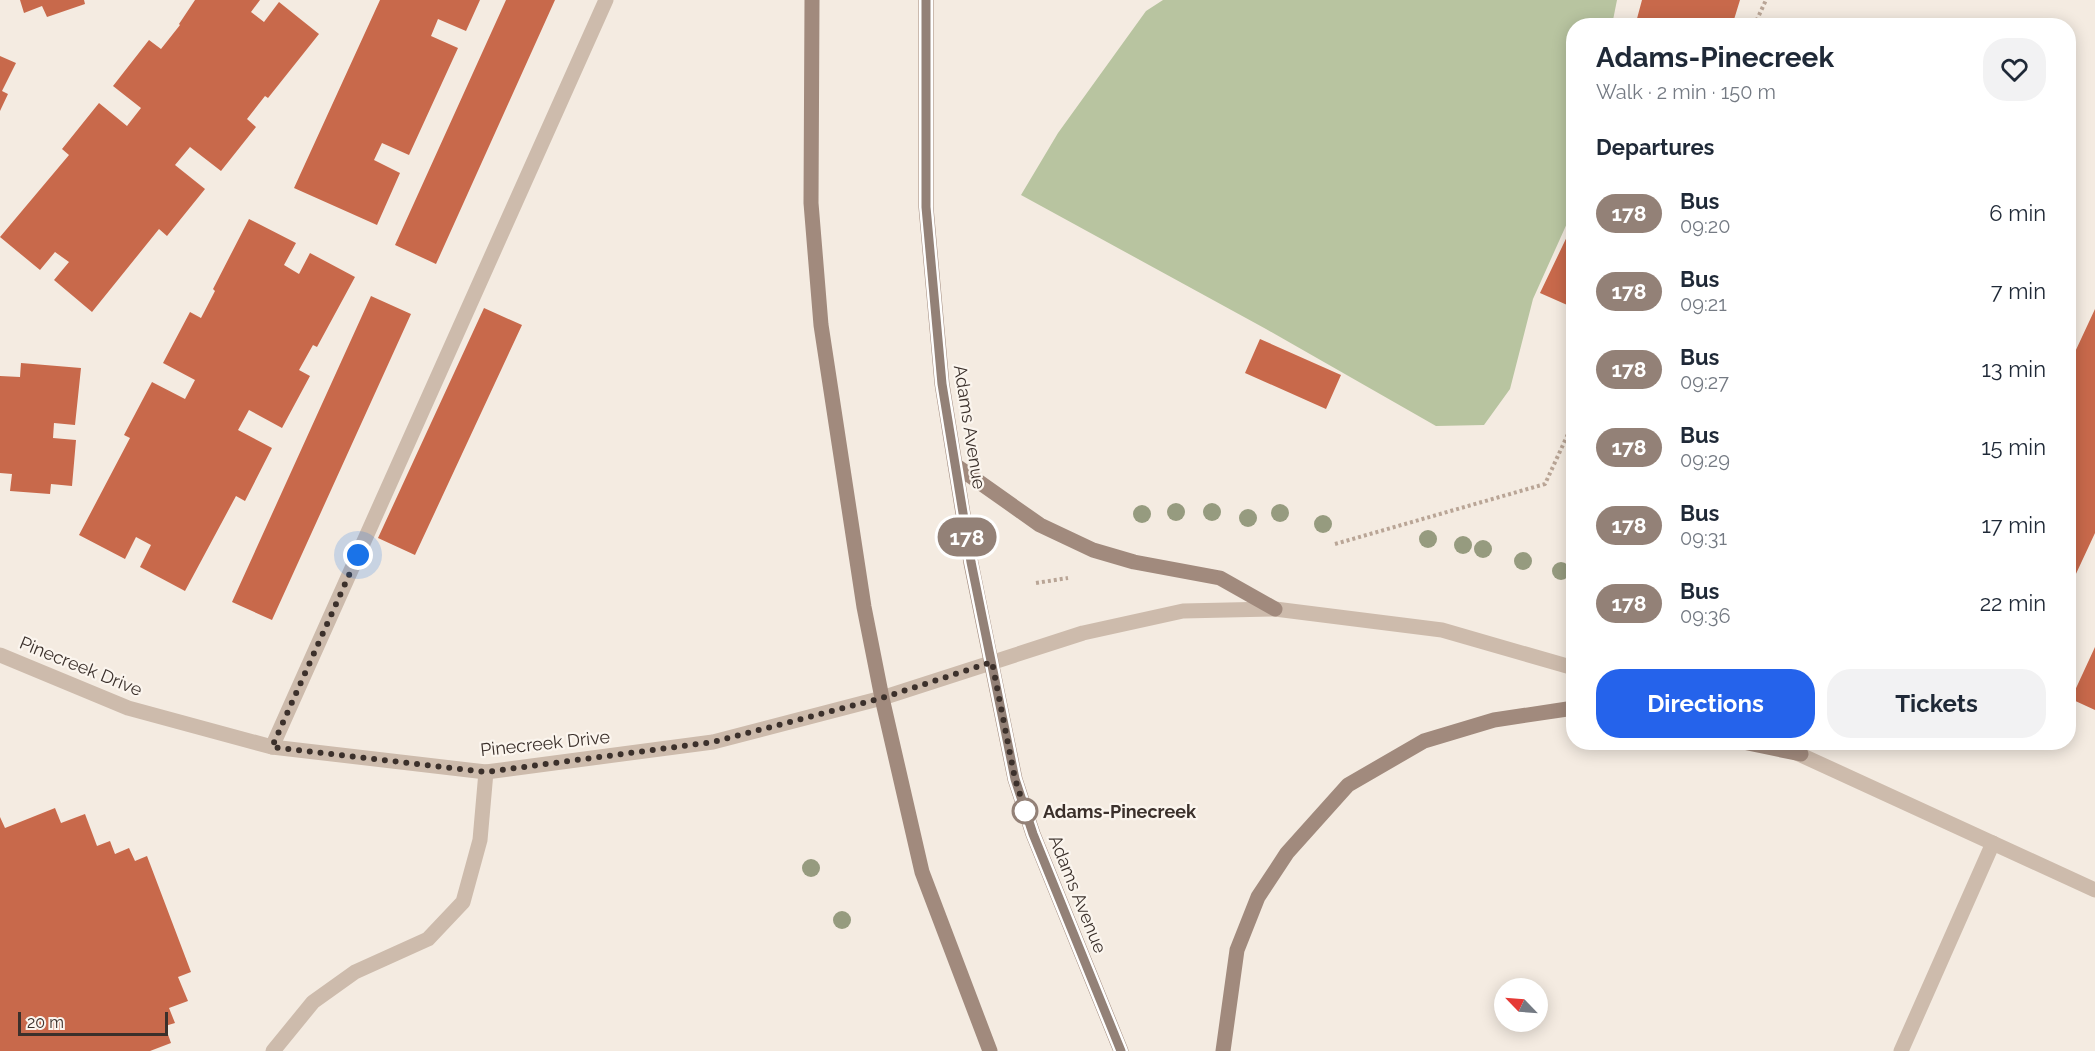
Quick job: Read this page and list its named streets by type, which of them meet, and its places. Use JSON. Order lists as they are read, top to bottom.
{
  "streets": {
    "main road": ["Adams Avenue"],
    "street": ["Pinecreek Drive"]
  },
  "crossings": [
    ["Adams Avenue", "Pinecreek Drive"]
  ],
  "places": ["Adams-Pinecreek"],
  "lines": ["bus line 178"],
  "scale_bar": "20 m",
  "north": "top left",
  "page": {
    "on_map": "178",
    "heading": [
      ["Adams-Pinecreek", "Walk · 2 min · 150 m"],
      "Departures"
    ],
    "list": [
      {
        "mark": "178",
        "name": "Bus",
        "note": "09:20",
        "value": "6 min"
      },
      {
        "mark": "178",
        "name": "Bus",
        "note": "09:21",
        "value": "7 min"
      },
      {
        "mark": "178",
        "name": "Bus",
        "note": "09:27",
        "value": "13 min"
      },
      {
        "mark": "178",
        "name": "Bus",
        "note": "09:29",
        "value": "15 min"
      },
      {
        "mark": "178",
        "name": "Bus",
        "note": "09:31",
        "value": "17 min"
      },
      {
        "mark": "178",
        "name": "Bus",
        "note": "09:36",
        "value": "22 min"
      }
    ],
    "buttons": ["Directions", "Tickets"],
    "scale": "20 m"
  }
}
